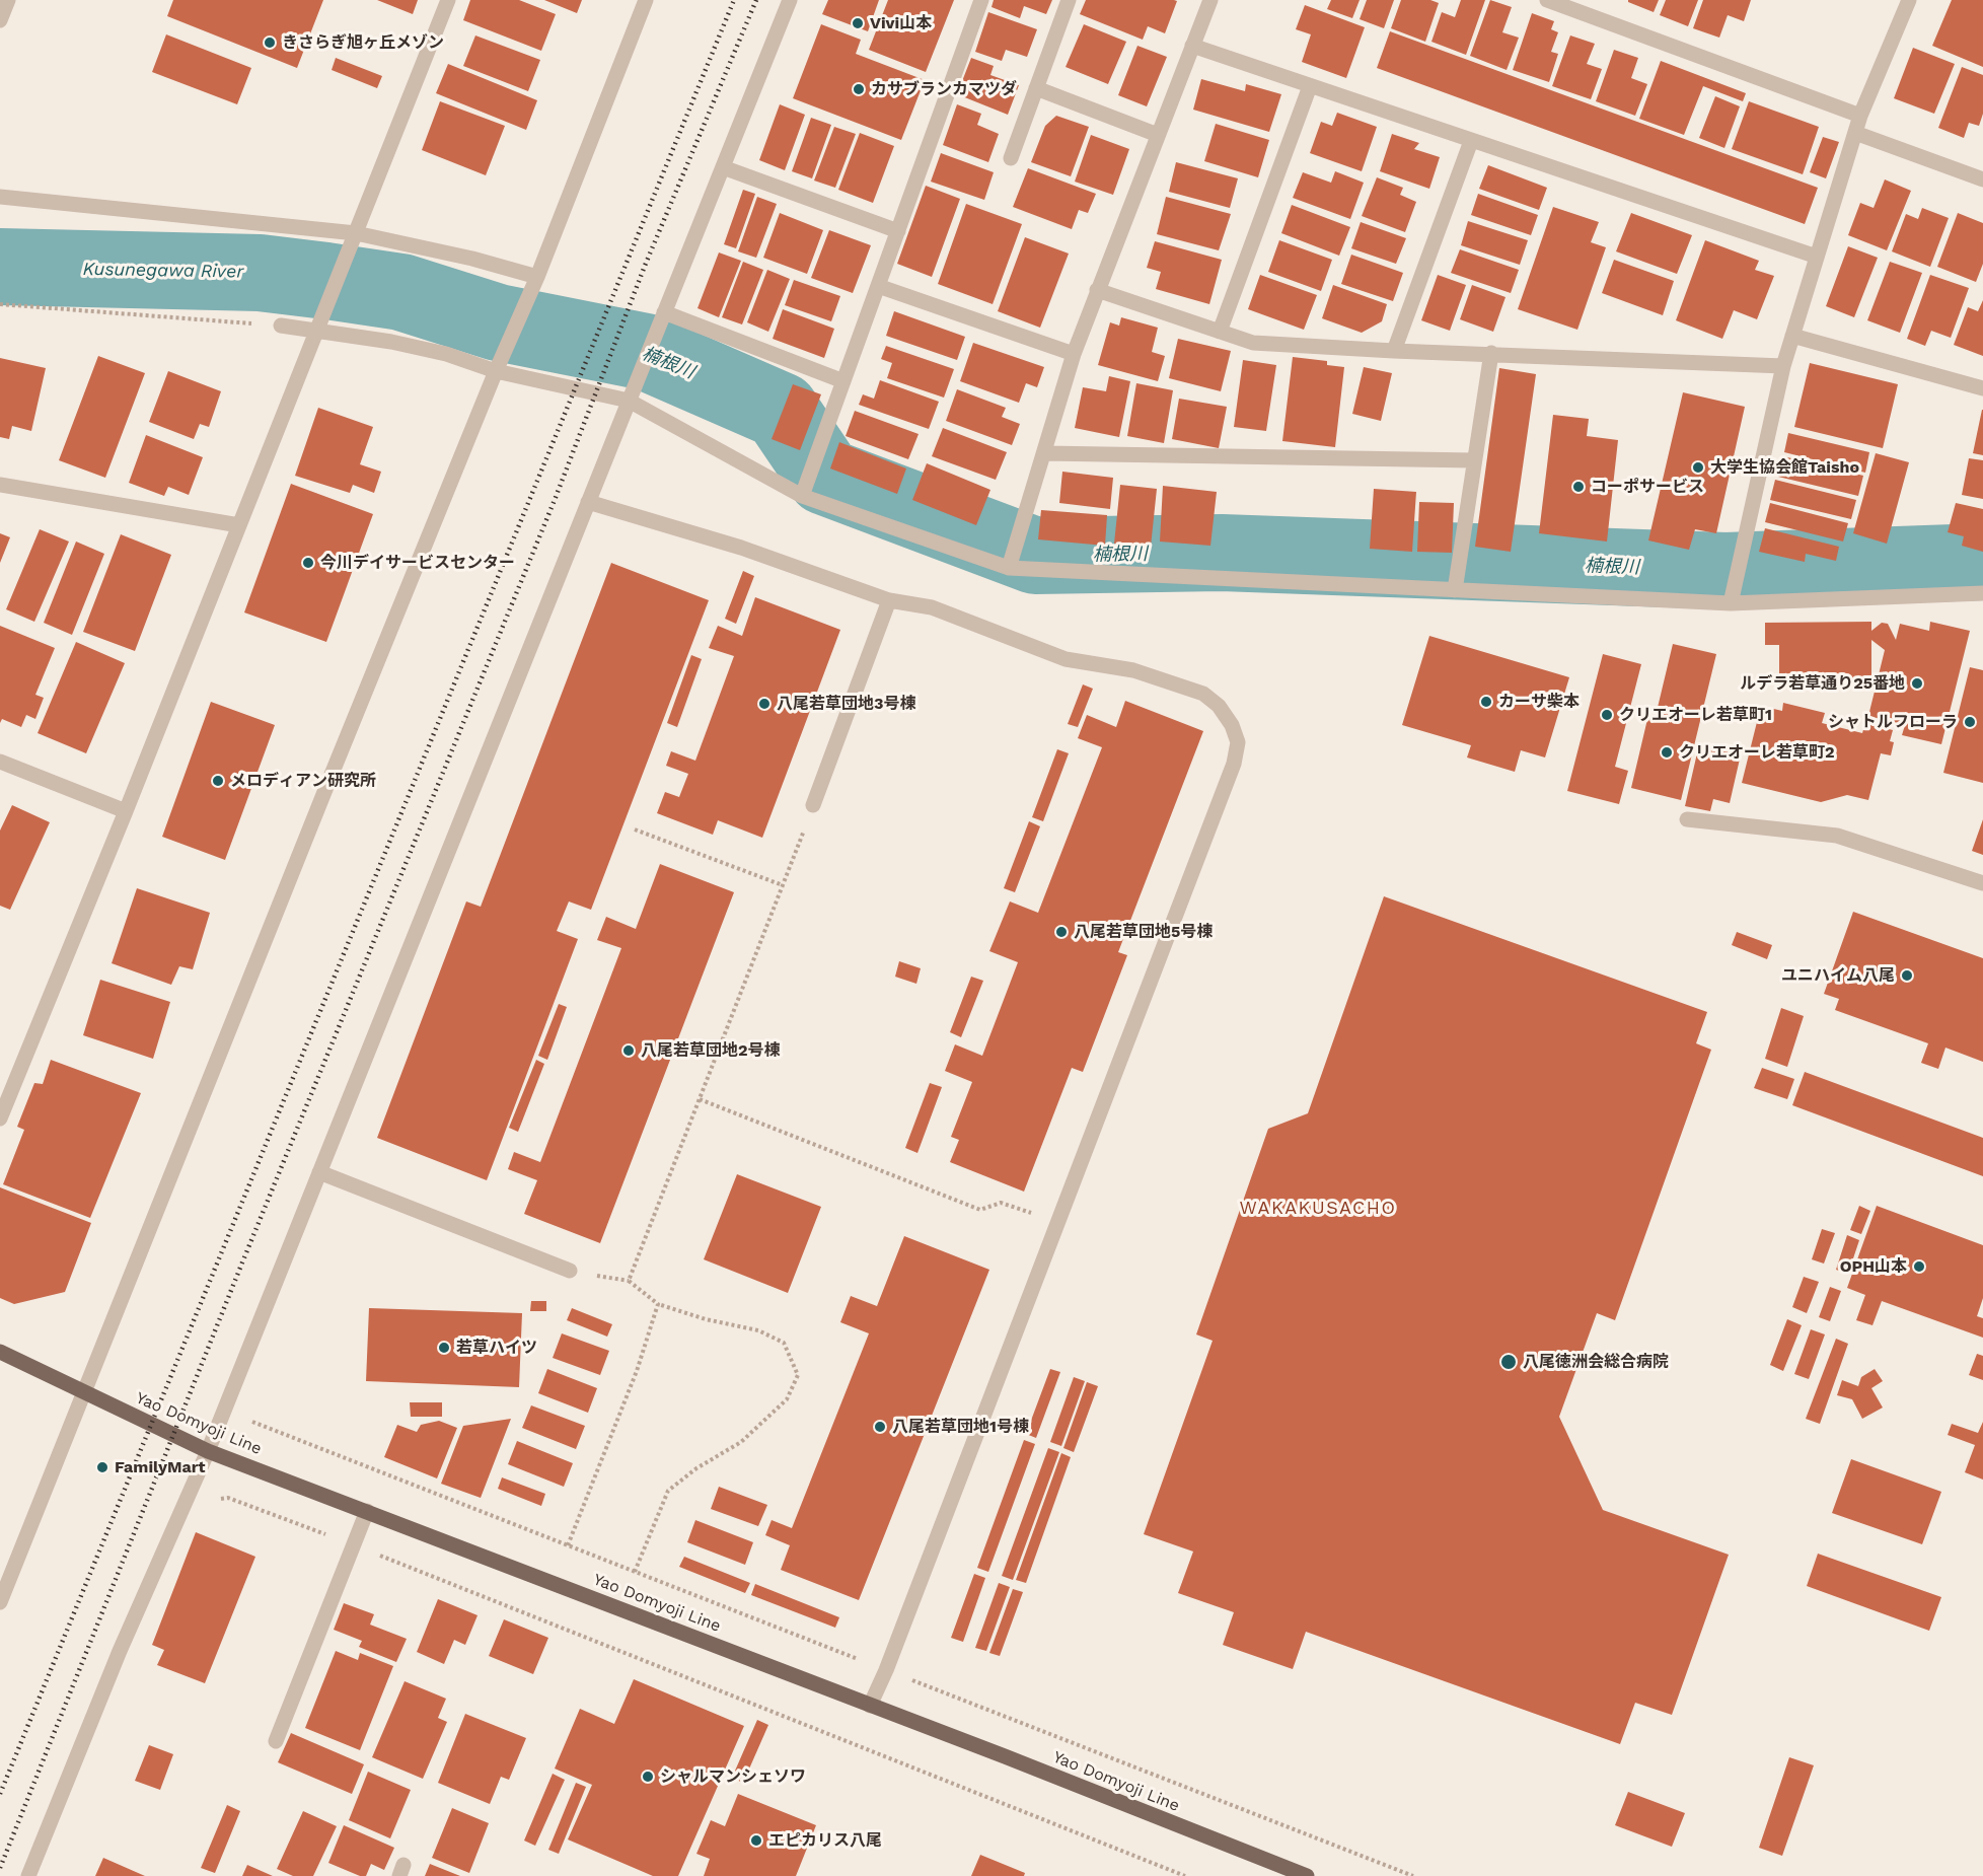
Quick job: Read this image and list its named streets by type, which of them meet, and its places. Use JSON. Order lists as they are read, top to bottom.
{
  "streets": {
    "main road": ["Yao Domyoji Line"]
  },
  "districts": ["WAKAKUSACHO"],
  "water": ["Kusunegawa River", "楠根川"],
  "places": [
    "Vivi山本",
    "きさらぎ旭ヶ丘メゾン",
    "カサブランカマツダ",
    "大学生協会館Taisho",
    "コーポサービス",
    "今川デイサービスセンター",
    "ルデラ若草通り25番地",
    "カーサ柴本",
    "八尾若草団地3号棟",
    "クリエオーレ若草町1",
    "シャトルフローラ",
    "クリエオーレ若草町2",
    "メロディアン研究所",
    "八尾若草団地5号棟",
    "ユニハイム八尾",
    "八尾若草団地2号棟",
    "OPH山本",
    "若草ハイツ",
    "八尾徳洲会総合病院",
    "八尾若草団地1号棟",
    "FamilyMart",
    "シャルマンシェソワ",
    "エピカリス八尾"
  ]
}
